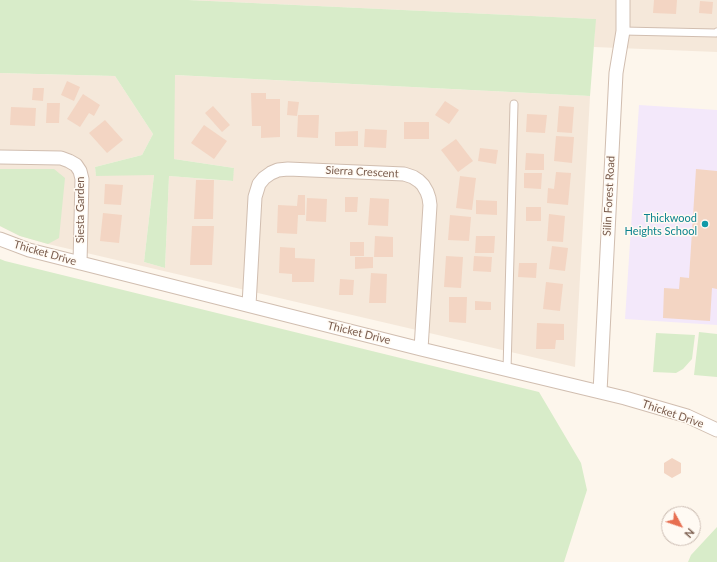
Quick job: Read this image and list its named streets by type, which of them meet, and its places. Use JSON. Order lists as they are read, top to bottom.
{
  "streets": {
    "street": [
      "Sierra Crescent",
      "Silin Forest Road",
      "Siesta Garden",
      "Thicket Drive"
    ]
  },
  "crossings": [
    ["Sierra Crescent", "Thicket Drive"],
    ["Silin Forest Road", "Thicket Drive"],
    ["Siesta Garden", "Thicket Drive"]
  ],
  "places": ["Thickwood Heights School"],
  "north": "bottom right"
}
